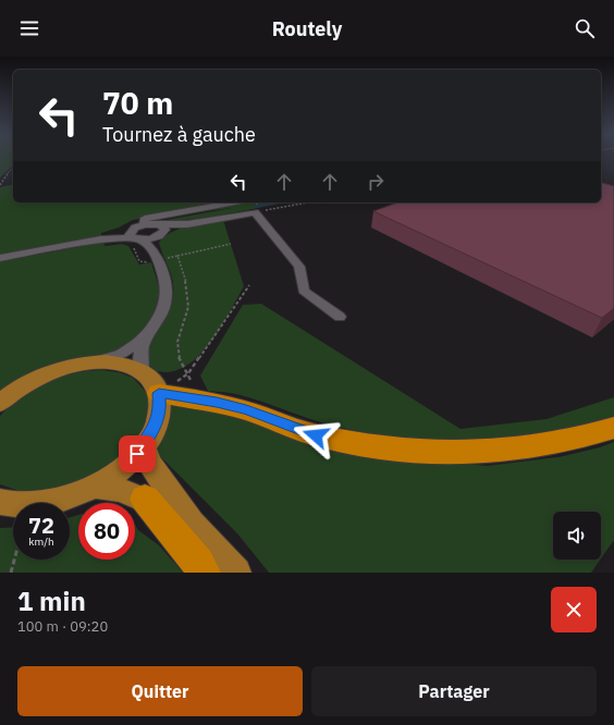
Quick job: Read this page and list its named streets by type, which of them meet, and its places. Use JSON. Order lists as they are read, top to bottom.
{
  "page": {
    "header": "Routely",
    "turn": ["70 m", "Tournez à gauche"],
    "speed": "72 km/h",
    "limit": "80",
    "heading": ["1 min", "100 m · 09:20"],
    "buttons": ["Quitter", "Partager"]
  }
}
